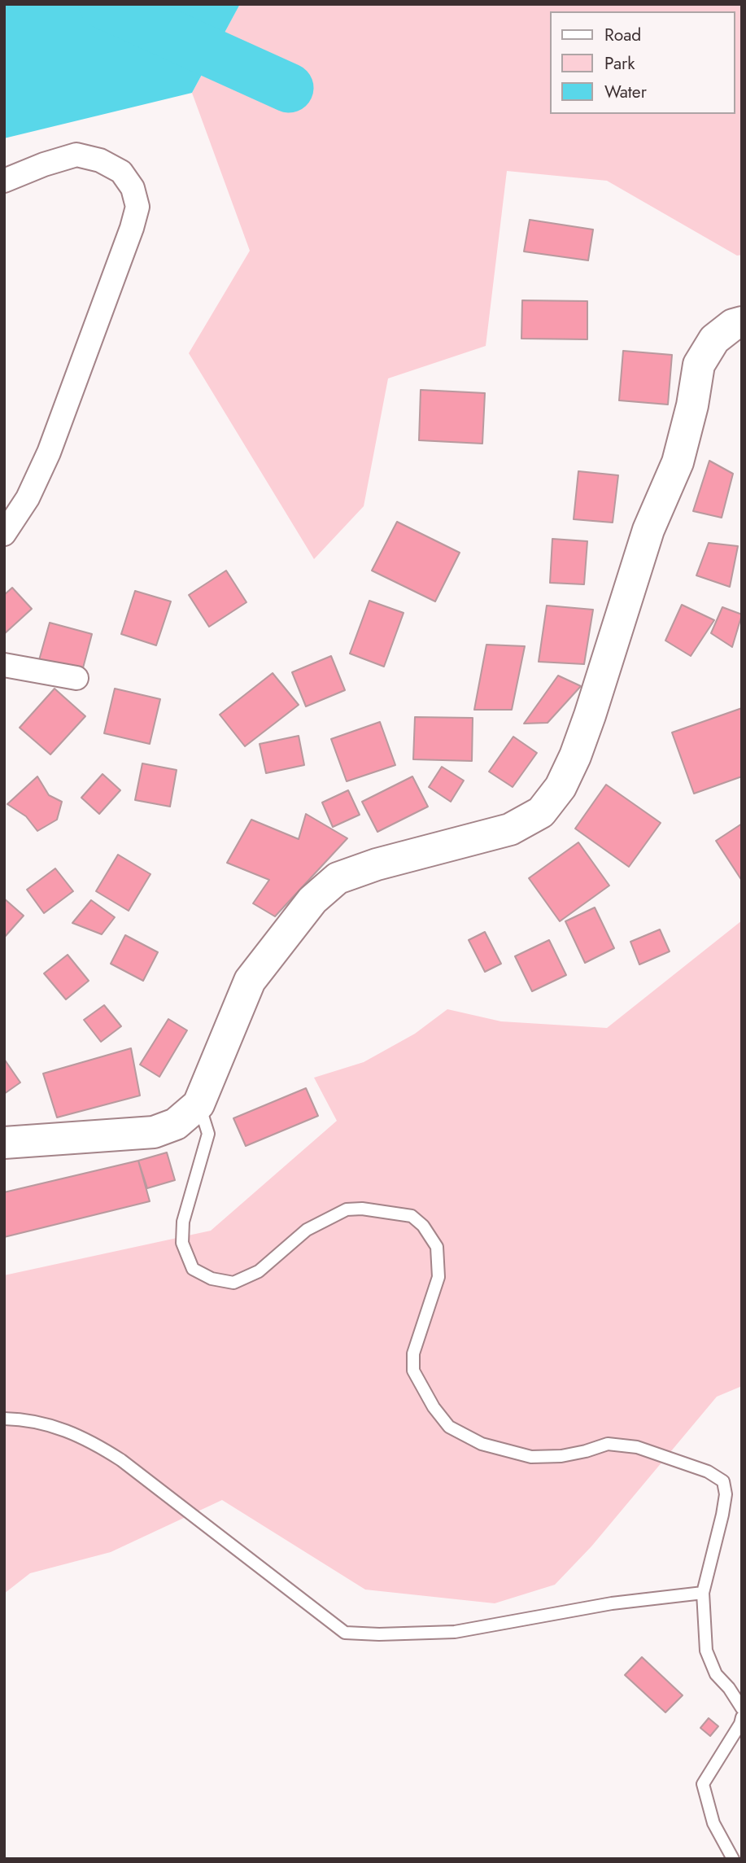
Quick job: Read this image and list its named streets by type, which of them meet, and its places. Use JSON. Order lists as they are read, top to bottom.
{
  "legend": ["Road", "Park", "Water"]
}
